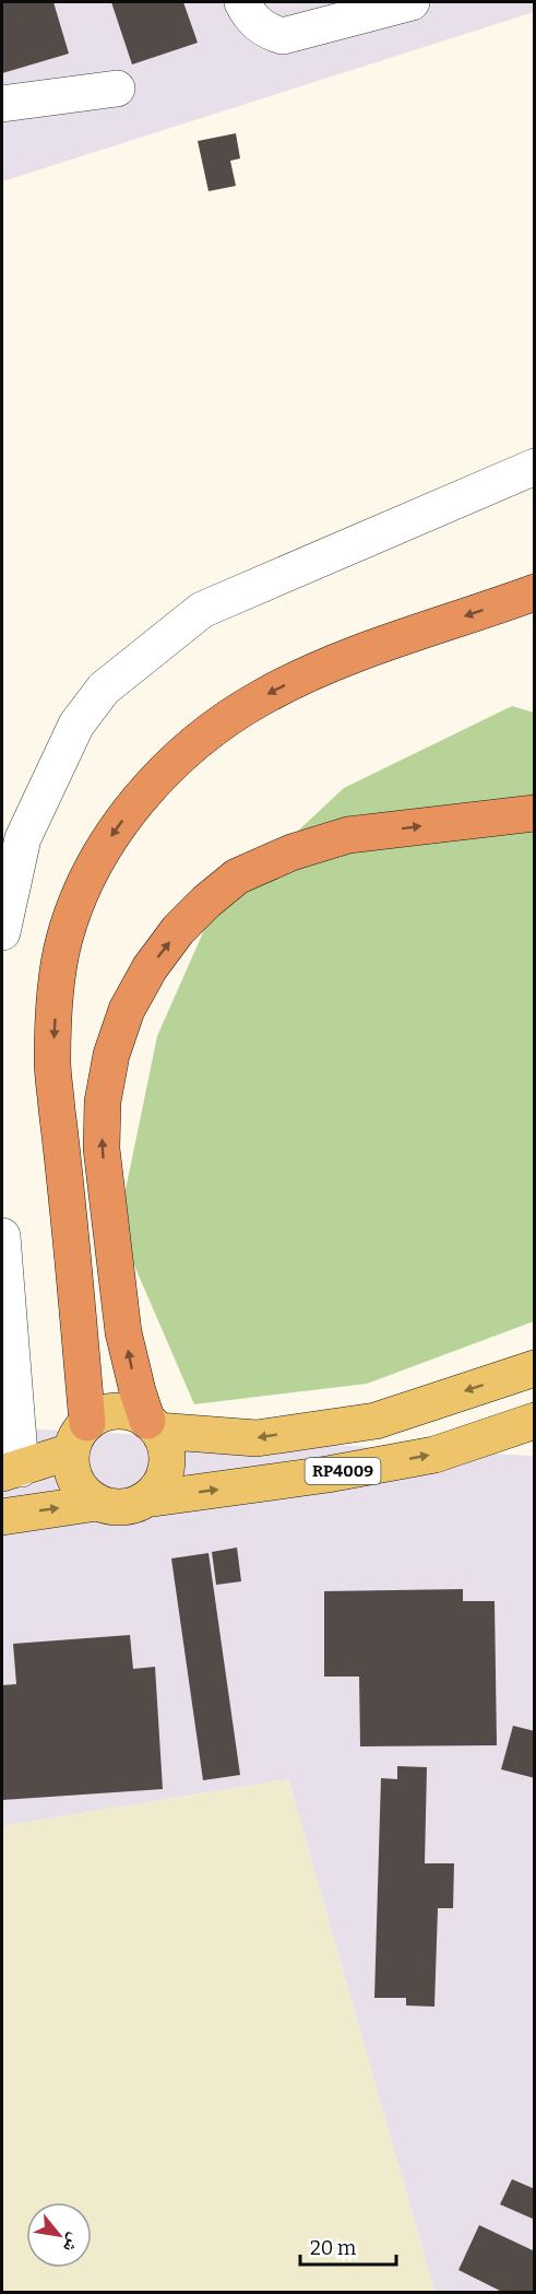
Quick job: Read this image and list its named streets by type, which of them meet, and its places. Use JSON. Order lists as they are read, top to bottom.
{
  "streets": {
    "main road": ["RP4009"]
  },
  "scale_bar": "20 m",
  "north": "bottom right"
}
